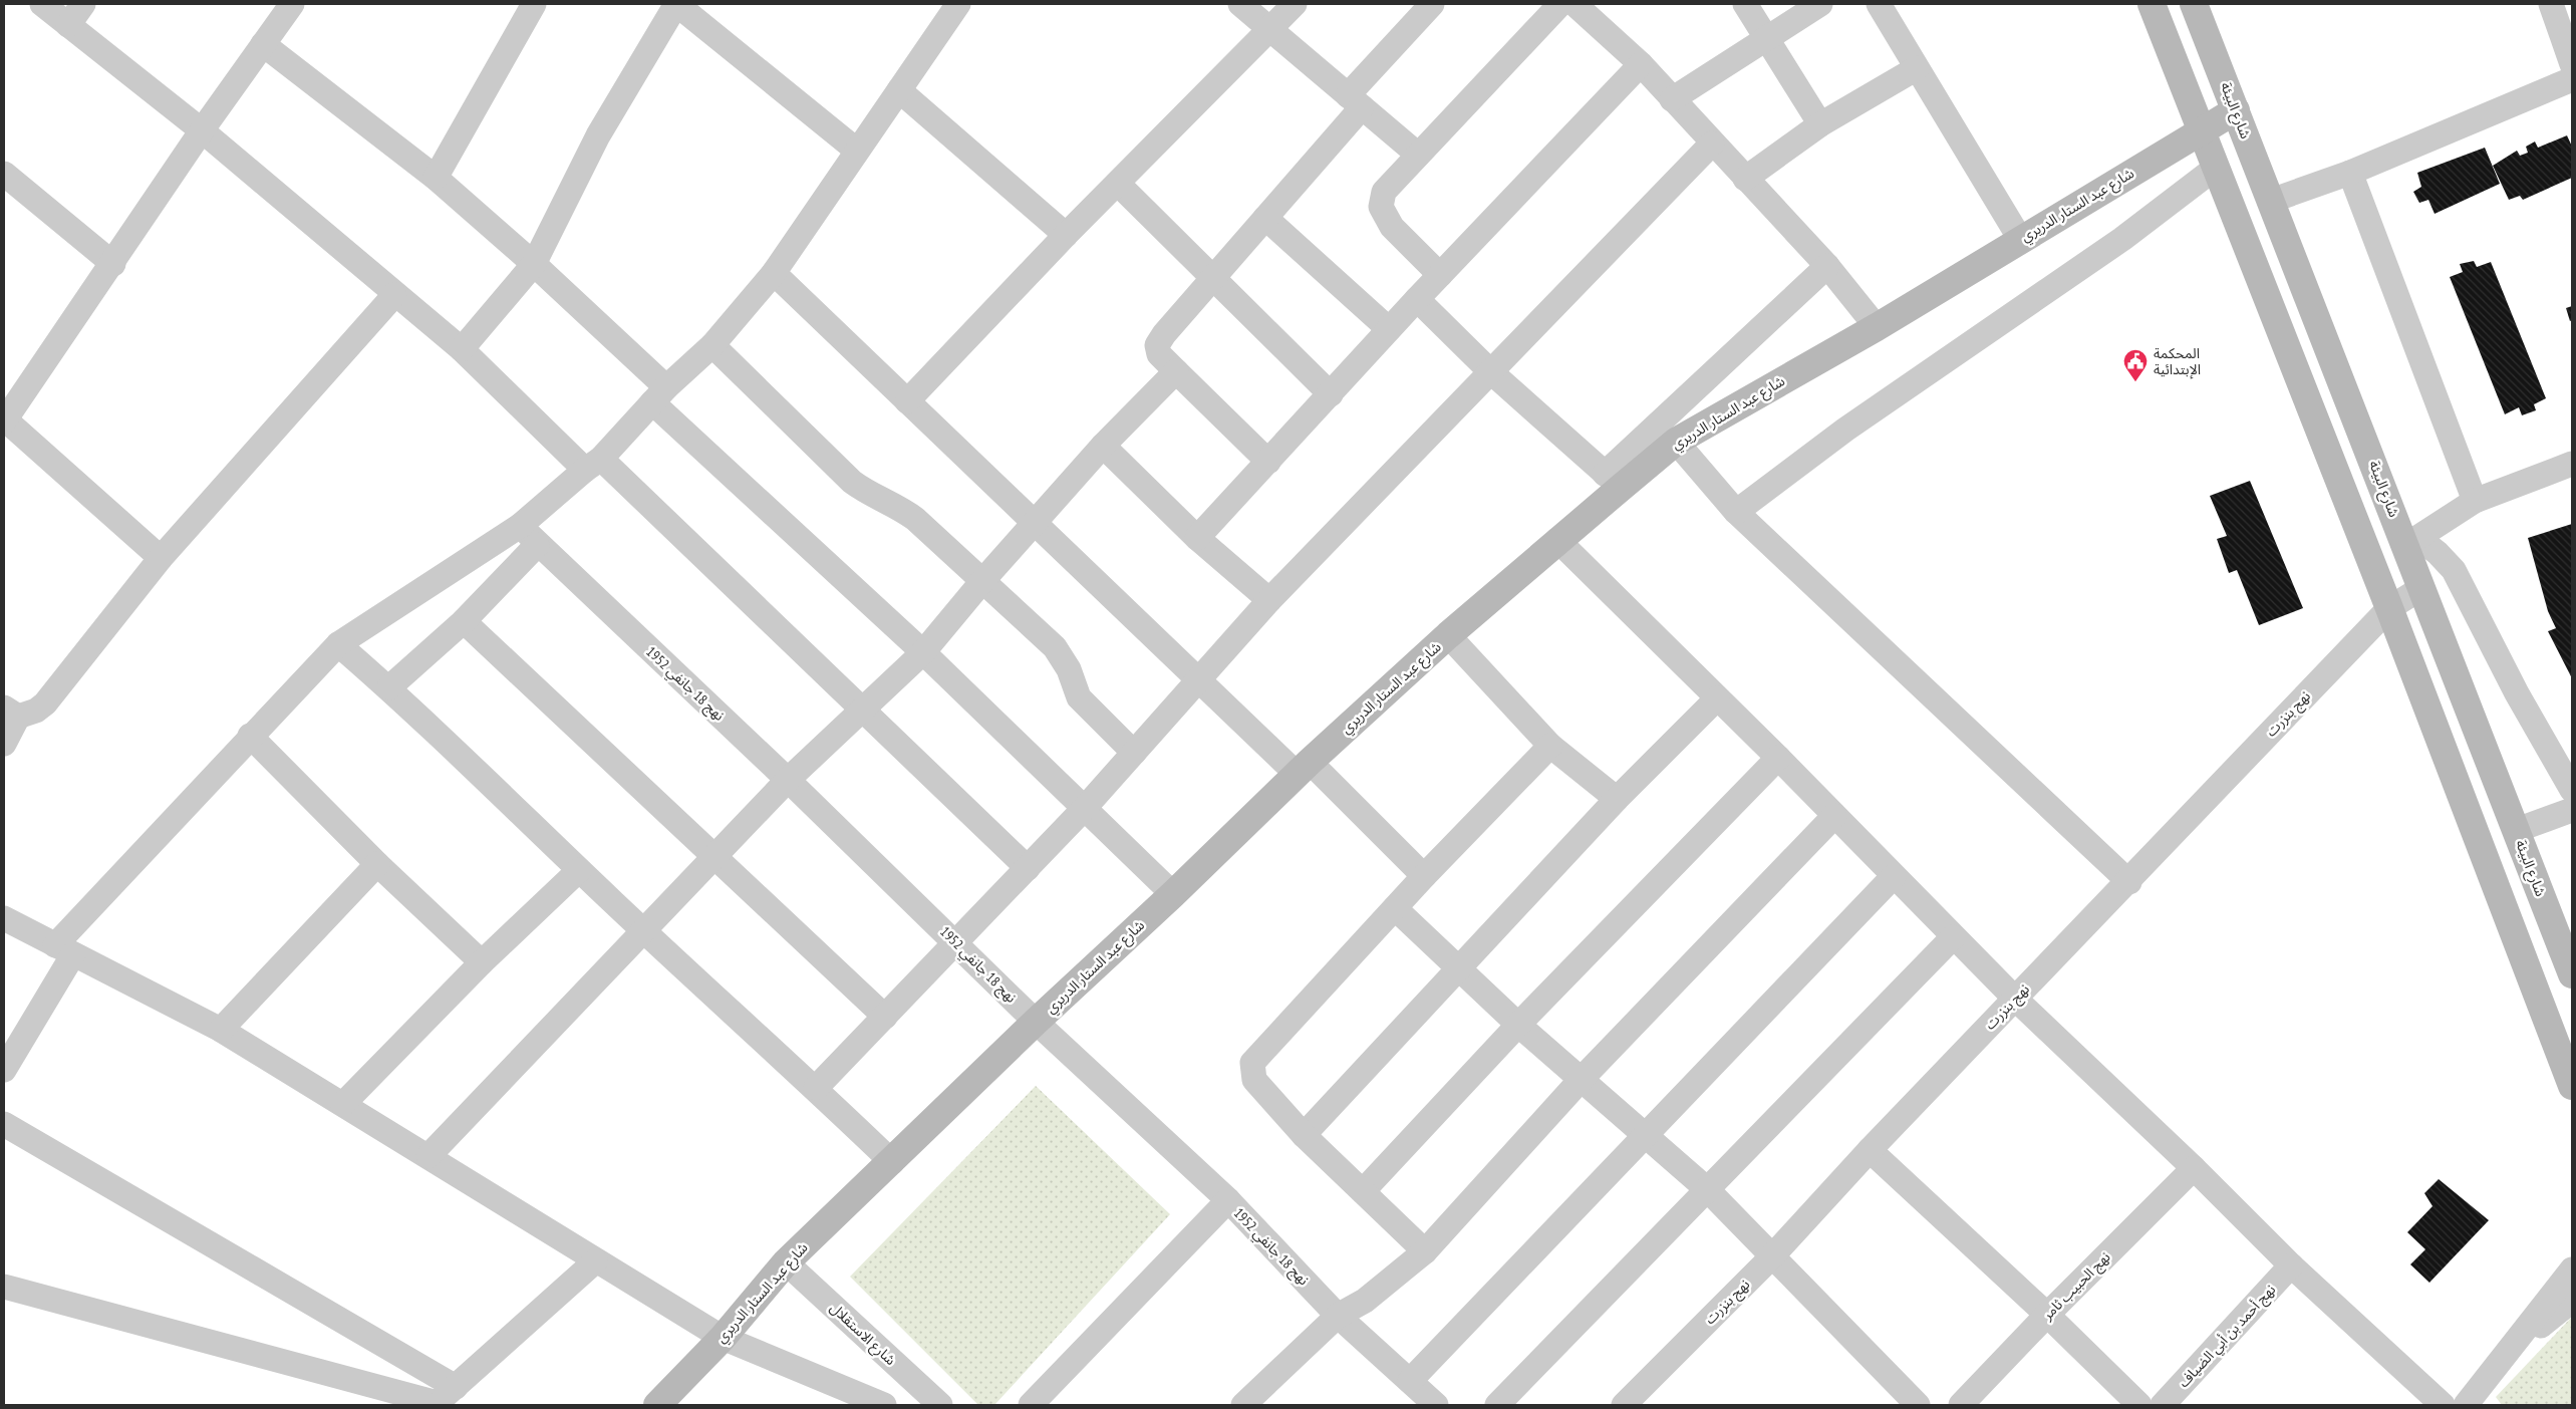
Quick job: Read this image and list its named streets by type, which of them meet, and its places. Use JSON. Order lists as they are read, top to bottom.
{
  "streets": {
    "main road": ["شارع البيئة", "شارع عبد الستار الدريري"],
    "street": [
      "نهج 18 جانفي 1952",
      "نهج بنزرت",
      "نهج الحبيب ثامر",
      "شارع الاستقلال",
      "نهج أحمد بن أبي الضياف"
    ]
  },
  "crossings": [
    ["شارع البيئة", "شارع عبد الستار الدريري"],
    ["شارع البيئة", "نهج بنزرت"],
    ["شارع عبد الستار الدريري", "نهج 18 جانفي 1952"],
    ["شارع عبد الستار الدريري", "شارع الاستقلال"]
  ],
  "places": {
    "public building": ["المحكمة الإبتدائية"]
  }
}
